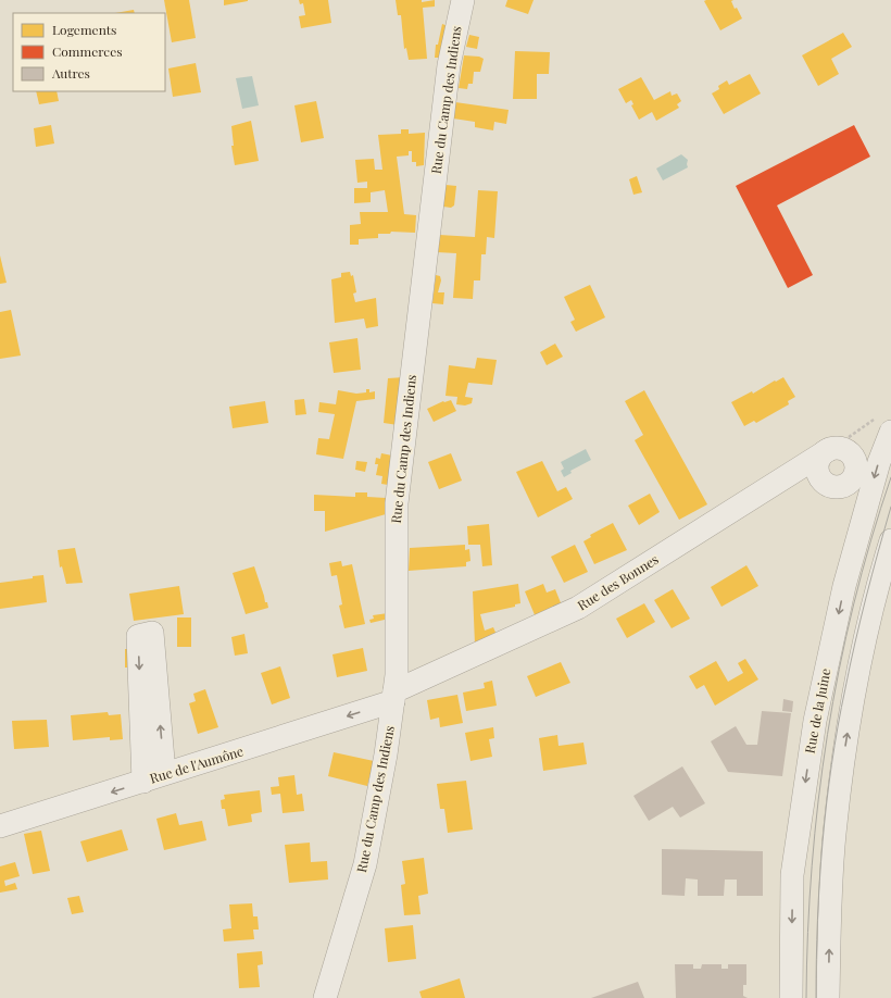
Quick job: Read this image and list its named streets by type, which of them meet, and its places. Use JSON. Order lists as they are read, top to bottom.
{
  "streets": {
    "street": [
      "Rue du Camp des Indiens",
      "Rue des Bonnes",
      "Rue de la Juine",
      "Rue de l'Aumône"
    ]
  },
  "crossings": [
    ["Rue du Camp des Indiens", "Rue des Bonnes"],
    ["Rue du Camp des Indiens", "Rue de l'Aumône"],
    ["Rue des Bonnes", "Rue de l'Aumône"]
  ],
  "one_way": ["Rue de l'Aumône"],
  "legend": ["Logements", "Commerces", "Autres"]
}
